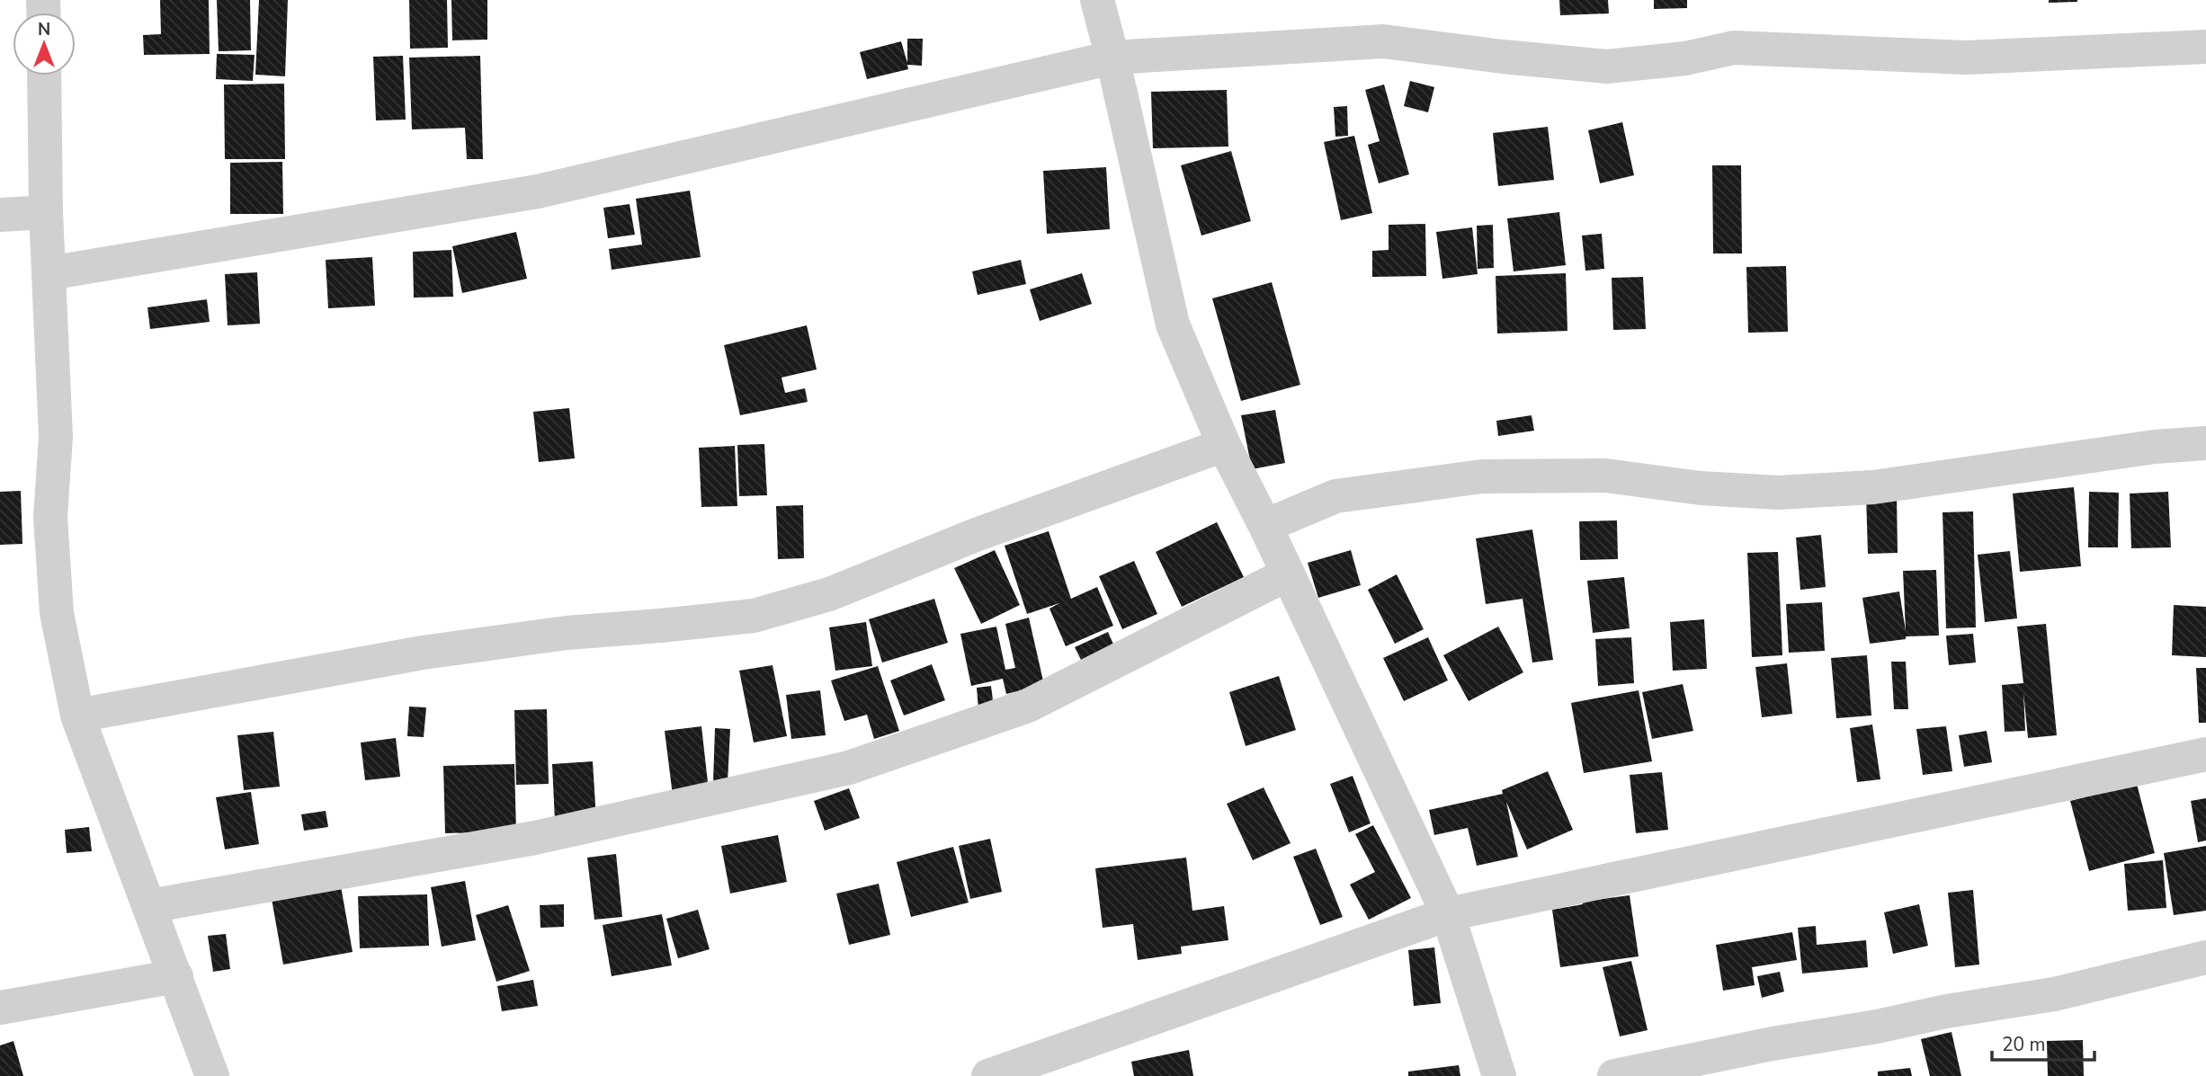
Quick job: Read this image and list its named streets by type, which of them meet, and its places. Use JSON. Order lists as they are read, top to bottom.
{
  "scale_bar": "20 m",
  "north": "top"
}
